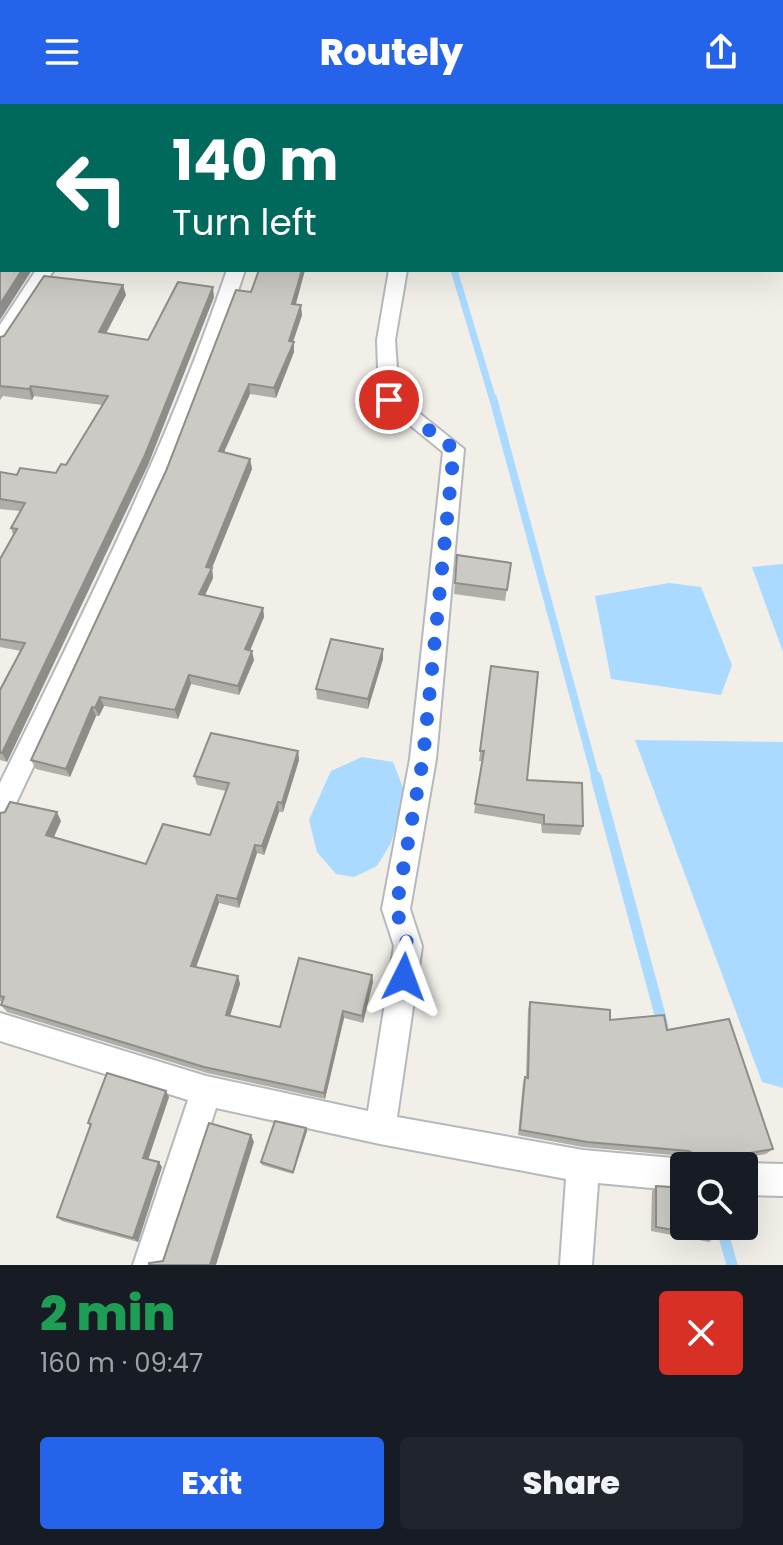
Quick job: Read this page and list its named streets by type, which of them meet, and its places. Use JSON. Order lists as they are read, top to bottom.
{
  "page": {
    "header": "Routely",
    "turn": ["140 m", "Turn left"],
    "heading": ["2 min", "160 m · 09:47"],
    "buttons": ["Exit", "Share"]
  }
}
